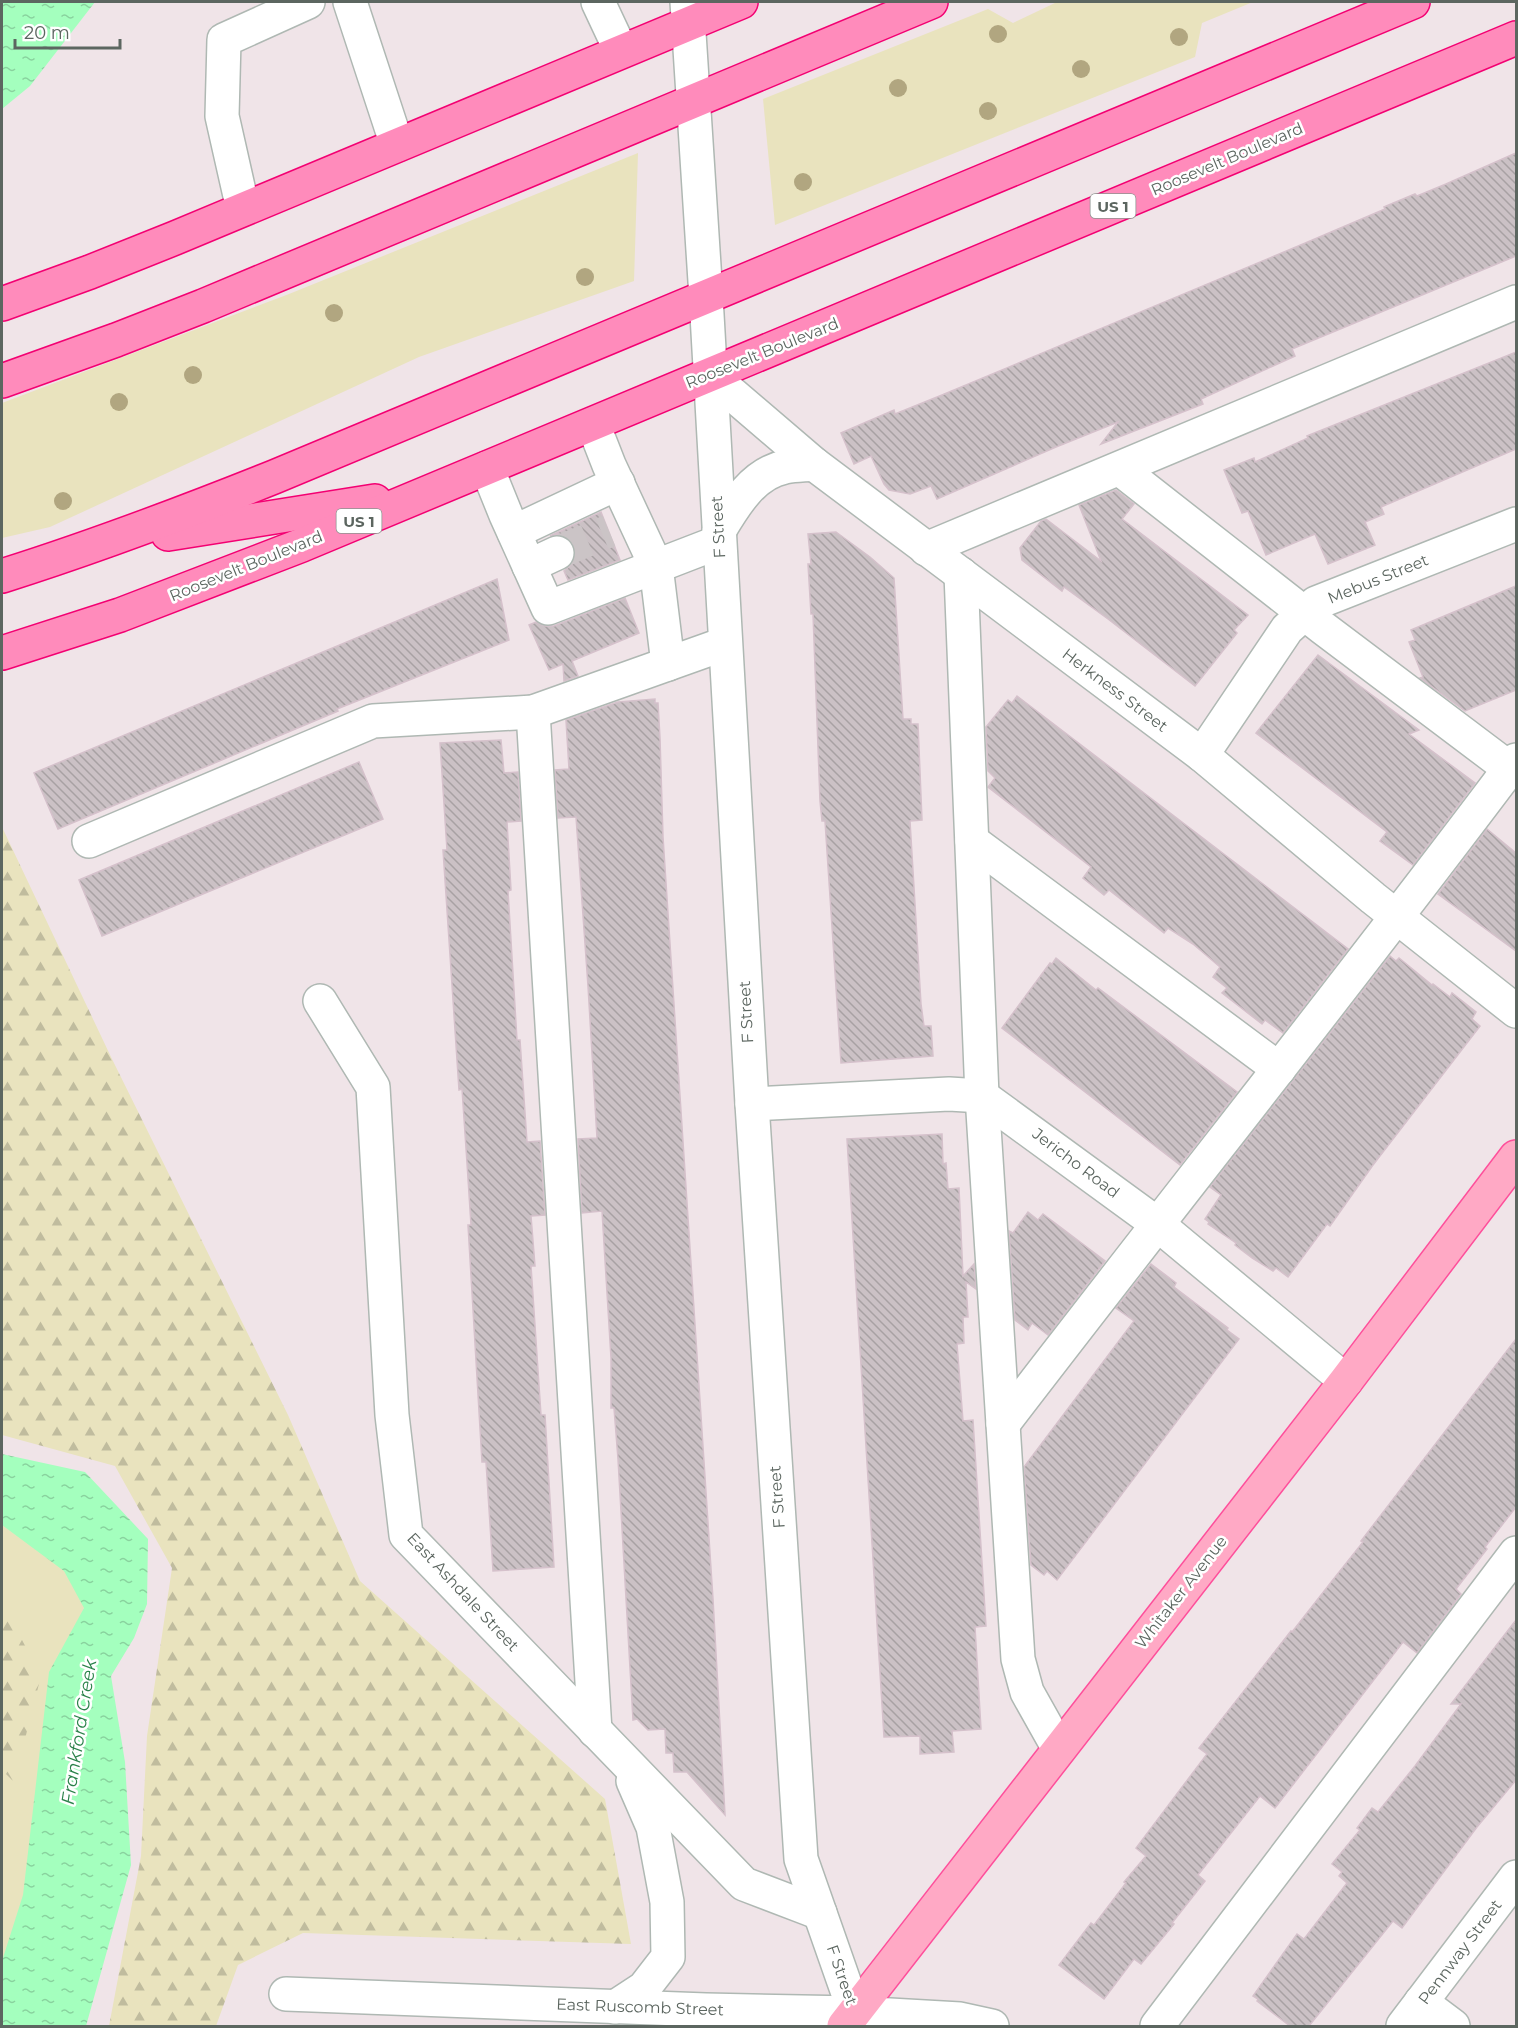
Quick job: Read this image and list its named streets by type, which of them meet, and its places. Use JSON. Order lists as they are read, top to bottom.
{
  "streets": {
    "highway": ["Roosevelt Boulevard", "US 1"],
    "main road": ["Whitaker Avenue"],
    "street": [
      "F Street",
      "Mebus Street",
      "Herkness Street",
      "Jericho Road",
      "East Ashdale Street",
      "Pennway Street",
      "East Ruscomb Street"
    ]
  },
  "crossings": [
    ["Roosevelt Boulevard", "F Street"],
    ["Roosevelt Boulevard", "Herkness Street"],
    ["F Street", "Herkness Street"],
    ["F Street", "East Ashdale Street"],
    ["F Street", "Whitaker Avenue"],
    ["F Street", "East Ruscomb Street"],
    ["Mebus Street", "Herkness Street"],
    ["Jericho Road", "Whitaker Avenue"],
    ["Whitaker Avenue", "East Ruscomb Street"]
  ],
  "water": ["Frankford Creek"],
  "scale_bar": "20 m"
}
